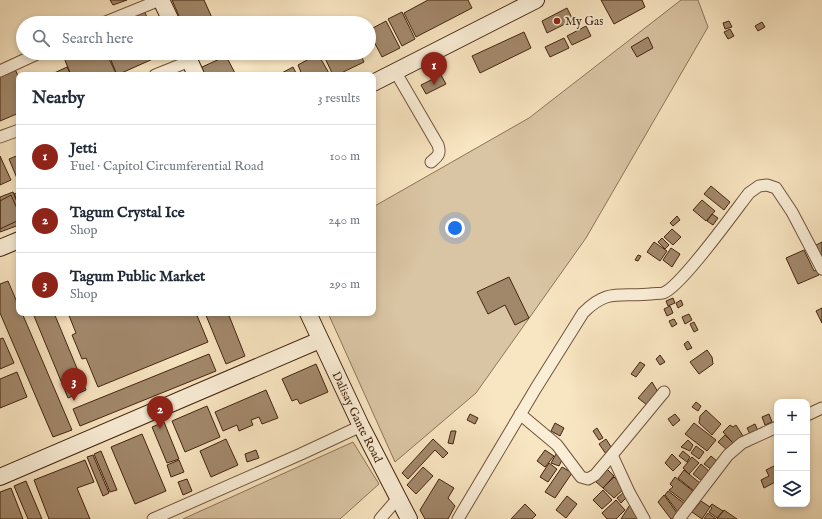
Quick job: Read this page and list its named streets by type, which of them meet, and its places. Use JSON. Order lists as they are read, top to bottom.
{
  "streets": {
    "main road": ["Dalisay Gante Road"]
  },
  "places": ["My Gas"],
  "page": {
    "search": "Search here",
    "pins": ["1", "3", "2"],
    "heading": ["Nearby", "3 results"],
    "list": [
      {
        "mark": "1",
        "name": "Jetti",
        "note": "Fuel · Capitol Circumferential Road",
        "value": "100 m"
      },
      {
        "mark": "2",
        "name": "Tagum Crystal Ice",
        "note": "Shop",
        "value": "240 m"
      },
      {
        "mark": "3",
        "name": "Tagum Public Market",
        "note": "Shop",
        "value": "290 m"
      }
    ],
    "map_buttons": ["+", "−"]
  }
}
